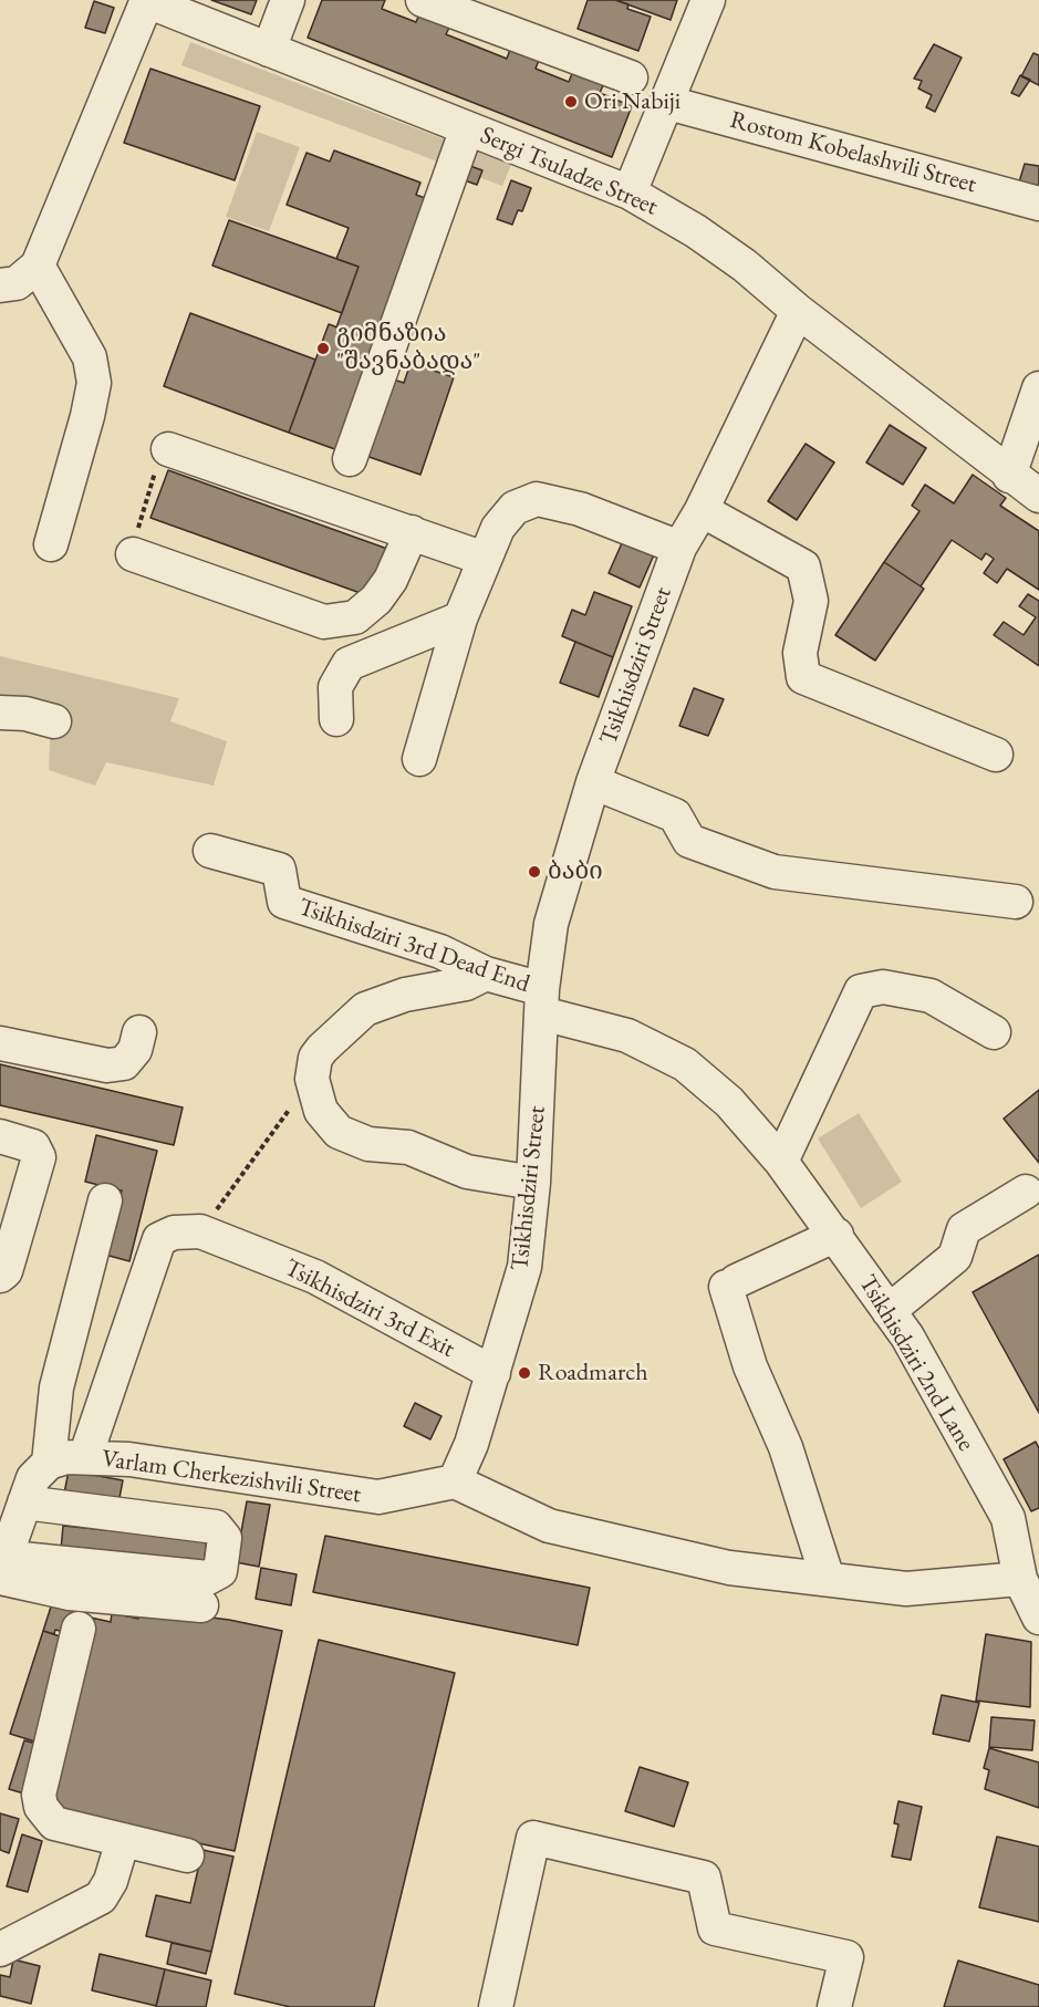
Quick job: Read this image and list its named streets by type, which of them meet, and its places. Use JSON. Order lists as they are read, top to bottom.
{
  "streets": {
    "street": [
      "Rostom Kobelashvili Street",
      "Sergi Tsuladze Street",
      "Tsikhisdziri Street",
      "Tsikhisdziri 3rd Dead End",
      "Tsikhisdziri 3rd Exit",
      "Tsikhisdziri 2nd Lane",
      "Varlam Cherkezishvili Street"
    ]
  },
  "crossings": [
    ["Sergi Tsuladze Street", "Tsikhisdziri Street"],
    ["Tsikhisdziri Street", "Tsikhisdziri 3rd Dead End"],
    ["Tsikhisdziri Street", "Tsikhisdziri 3rd Exit"],
    ["Tsikhisdziri Street", "Tsikhisdziri 2nd Lane"],
    ["Tsikhisdziri Street", "Varlam Cherkezishvili Street"],
    ["Tsikhisdziri 3rd Dead End", "Tsikhisdziri 2nd Lane"],
    ["Tsikhisdziri 3rd Exit", "Varlam Cherkezishvili Street"]
  ],
  "places": [
    "Ori Nabiji",
    "გიმნაზია \"შავნაბადა\"",
    "ბაბი",
    "Roadmarch"
  ]
}
